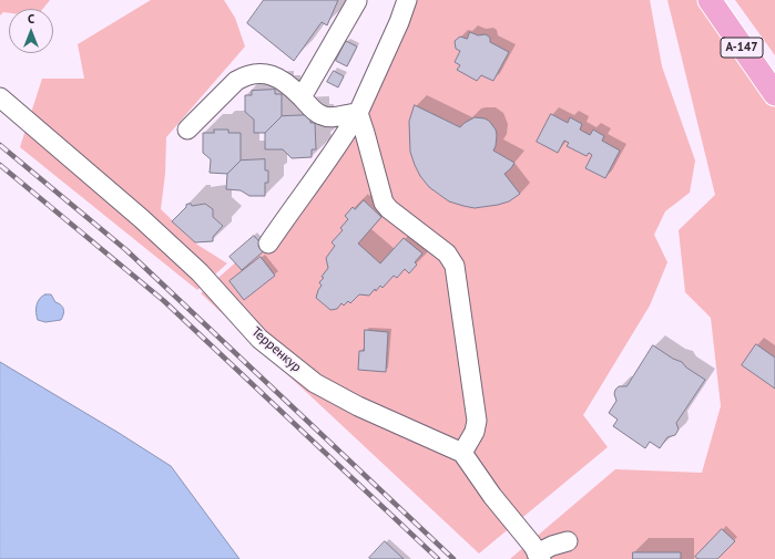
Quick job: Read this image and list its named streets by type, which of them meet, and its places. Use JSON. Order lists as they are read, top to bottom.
{
  "streets": {
    "main road": ["А-147"],
    "lane": ["Терренкур"]
  },
  "north": "top"
}
